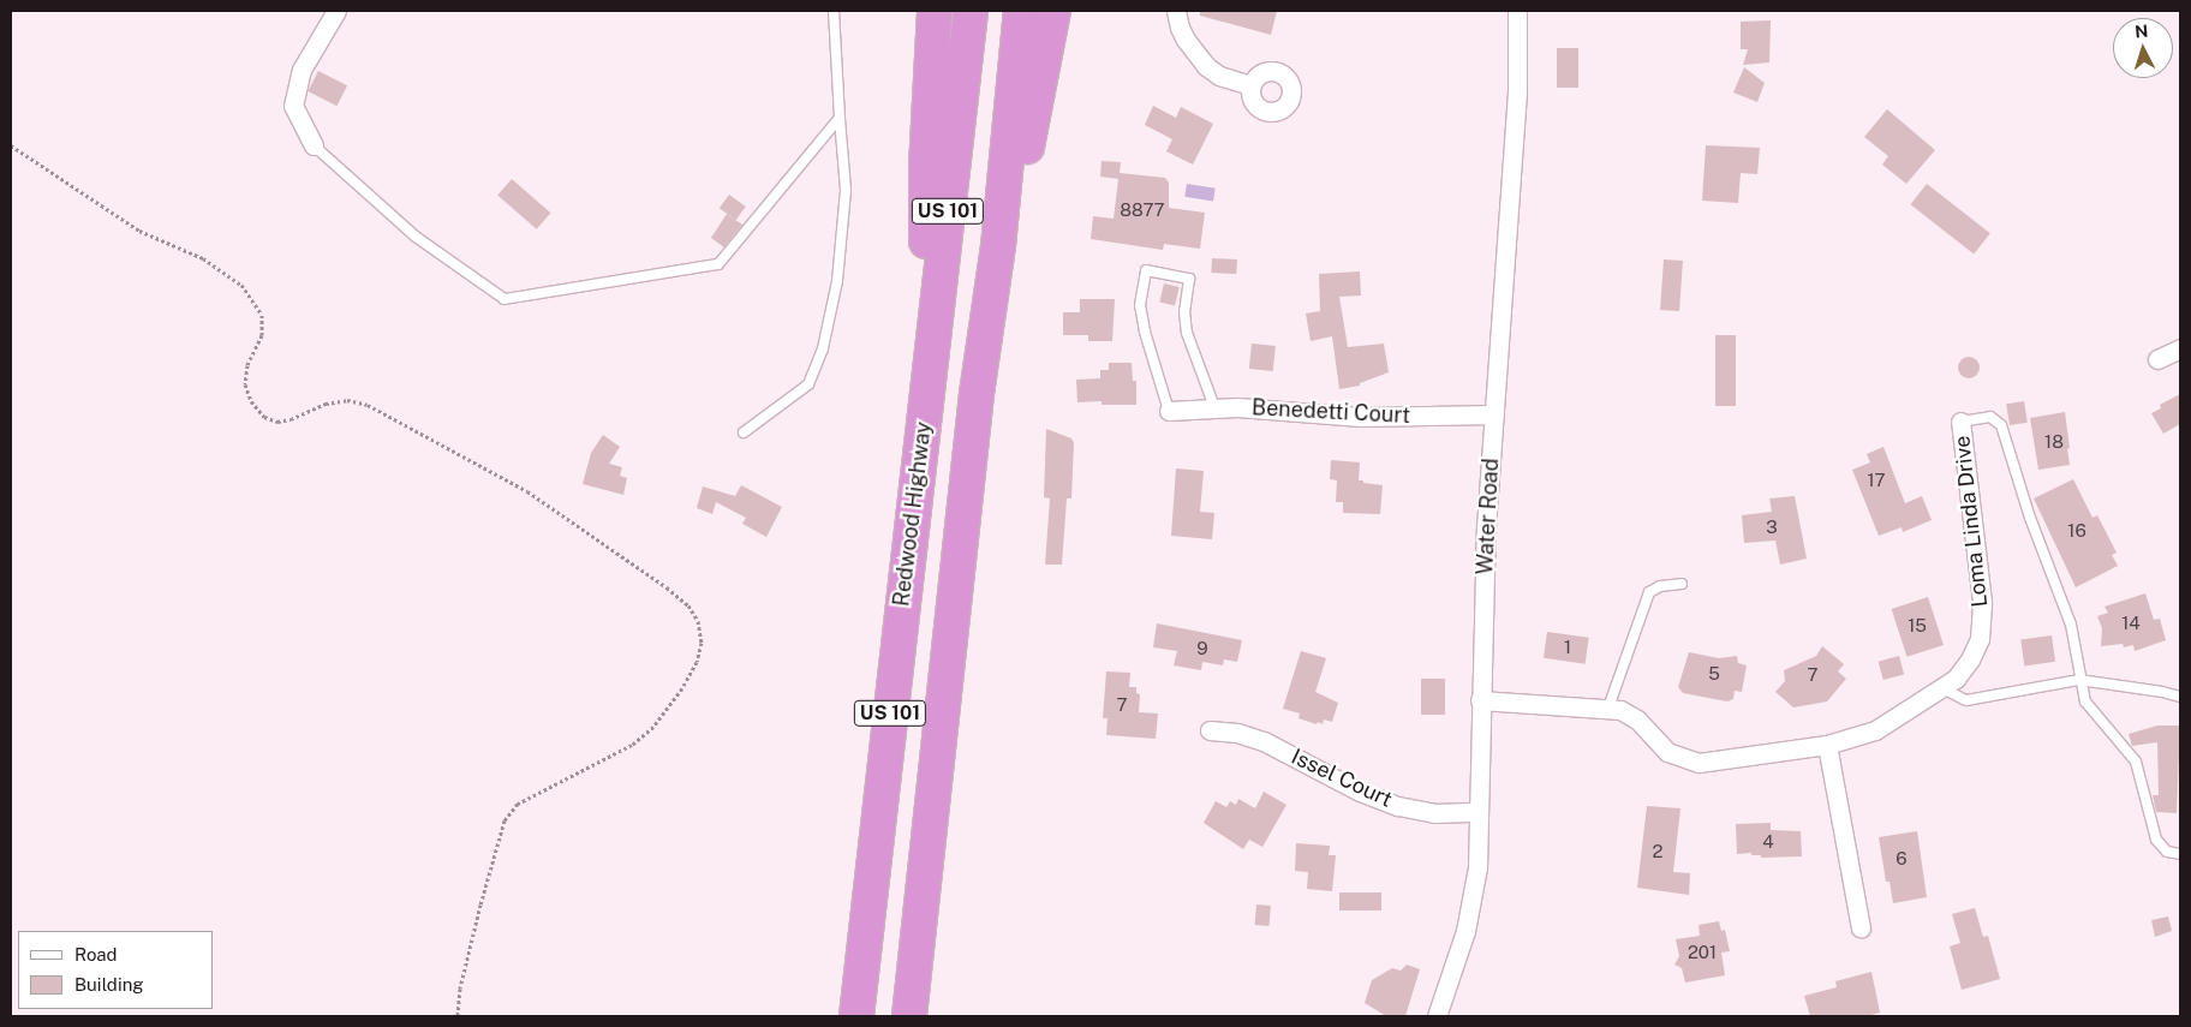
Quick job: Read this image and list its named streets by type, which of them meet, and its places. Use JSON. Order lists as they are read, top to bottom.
{
  "streets": {
    "highway": ["US 101", "Redwood Highway"],
    "street": [
      "Benedetti Court",
      "Water Road",
      "Loma Linda Drive",
      "Issel Court"
    ]
  },
  "crossings": [
    ["Benedetti Court", "Water Road"],
    ["Water Road", "Loma Linda Drive"],
    ["Water Road", "Issel Court"]
  ],
  "house_numbers": [
    "8877",
    "18",
    "17",
    "3",
    "16",
    "14",
    "15",
    "1",
    "9",
    "5",
    "7",
    "7",
    "4",
    "2",
    "6",
    "201"
  ],
  "legend": ["Road", "Building"],
  "north": "top"
}
